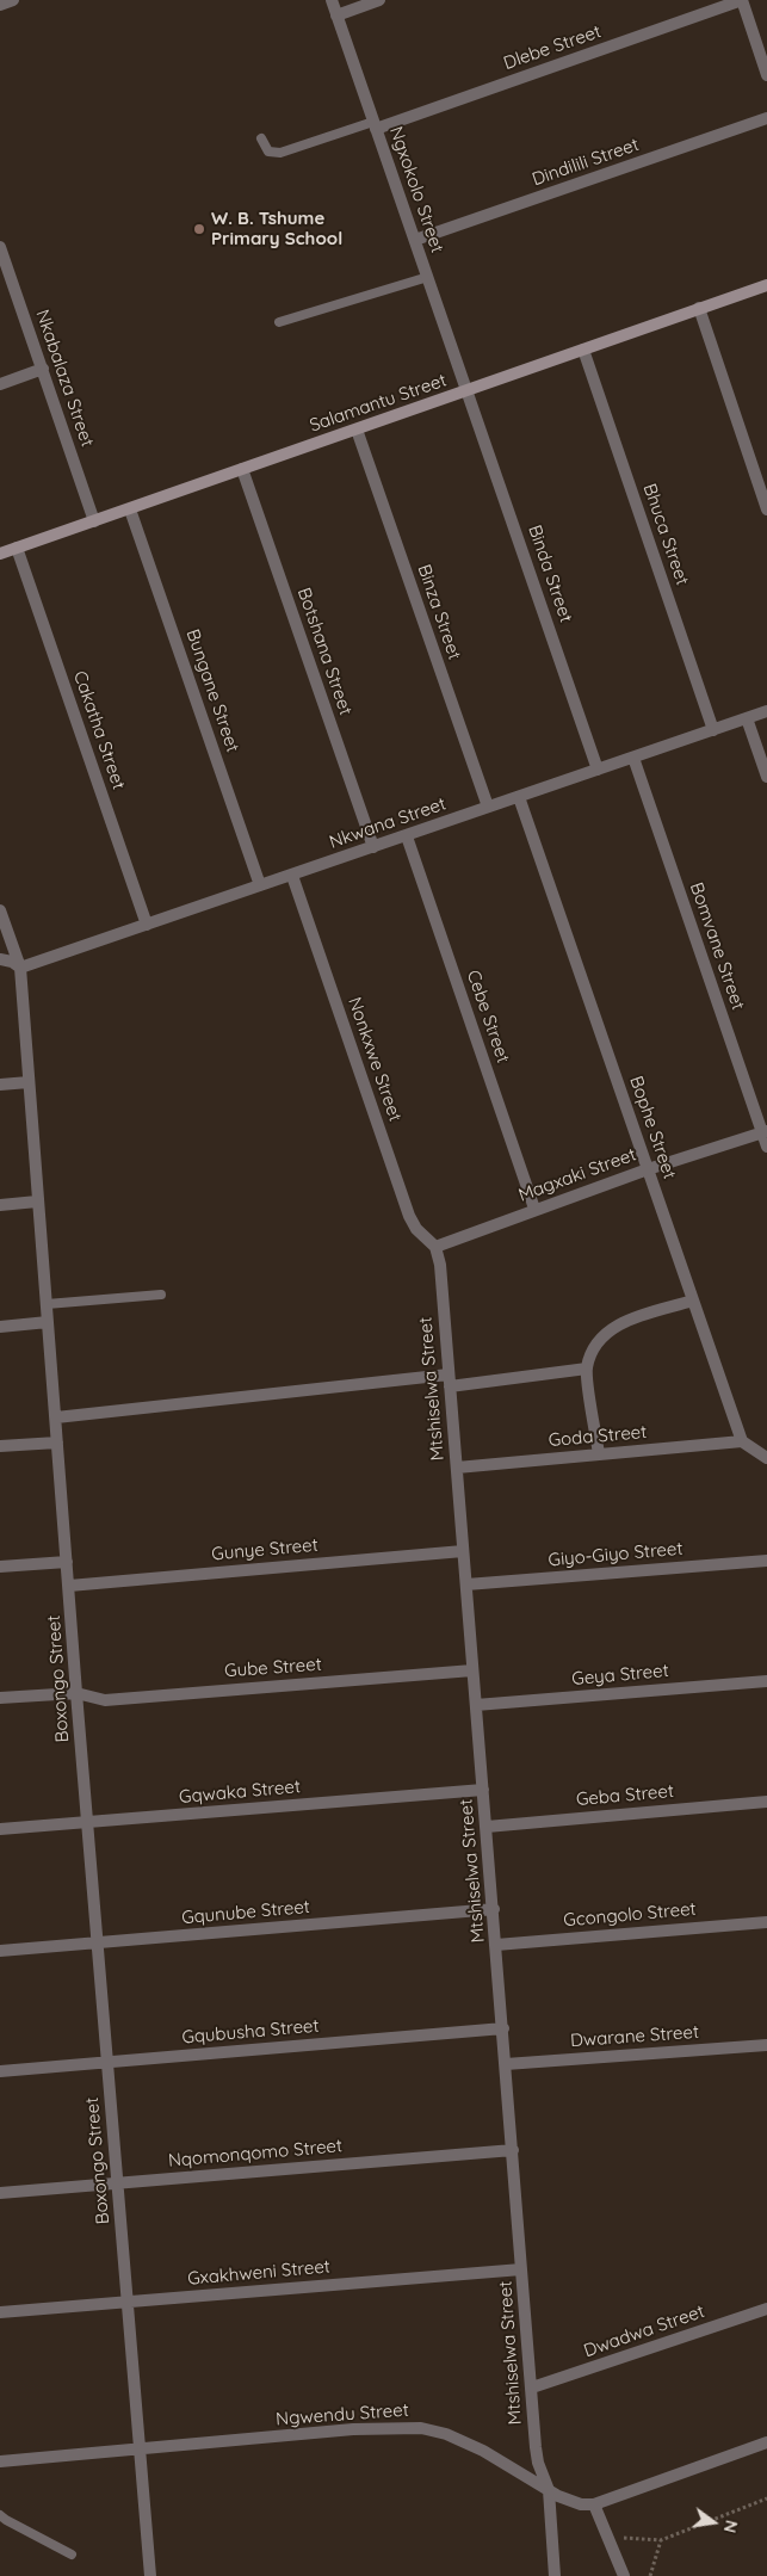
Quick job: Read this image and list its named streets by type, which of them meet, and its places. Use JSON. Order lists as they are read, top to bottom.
{
  "streets": {
    "street": [
      "Dlebe Street",
      "Dindilili Street",
      "Ngxokolo Street",
      "Nkabalaza Street",
      "Salamantu Street",
      "Bhuca Street",
      "Binda Street",
      "Binza Street",
      "Botshana Street",
      "Bungane Street",
      "Cakatha Street",
      "Nkwana Street",
      "Bomvane Street",
      "Cebe Street",
      "Nonkxwe Street",
      "Bophe Street",
      "Magxaki Street",
      "Mtshiselwa Street",
      "Goda Street",
      "Gunye Street",
      "Giyo-Giyo Street",
      "Gube Street",
      "Geya Street",
      "Boxongo Street",
      "Gqwaka Street",
      "Geba Street",
      "Gqunube Street",
      "Gcongolo Street",
      "Gqubusha Street",
      "Dwarane Street",
      "Nqomonqomo Street",
      "Gxakhweni Street",
      "Dwadwa Street",
      "Ngwendu Street"
    ]
  },
  "crossings": [
    ["Dlebe Street", "Ngxokolo Street"],
    ["Dindilili Street", "Ngxokolo Street"],
    ["Ngxokolo Street", "Salamantu Street"],
    ["Ngxokolo Street", "Binda Street"],
    ["Nkabalaza Street", "Salamantu Street"],
    ["Salamantu Street", "Bhuca Street"],
    ["Salamantu Street", "Binda Street"],
    ["Salamantu Street", "Binza Street"],
    ["Salamantu Street", "Botshana Street"],
    ["Salamantu Street", "Bungane Street"],
    ["Salamantu Street", "Cakatha Street"],
    ["Bhuca Street", "Nkwana Street"],
    ["Binda Street", "Nkwana Street"],
    ["Binza Street", "Nkwana Street"],
    ["Botshana Street", "Nkwana Street"],
    ["Bungane Street", "Nkwana Street"],
    ["Cakatha Street", "Nkwana Street"],
    ["Nkwana Street", "Bomvane Street"],
    ["Nkwana Street", "Cebe Street"],
    ["Nkwana Street", "Nonkxwe Street"],
    ["Nkwana Street", "Bophe Street"],
    ["Nkwana Street", "Boxongo Street"],
    ["Bomvane Street", "Magxaki Street"],
    ["Cebe Street", "Magxaki Street"],
    ["Nonkxwe Street", "Magxaki Street"],
    ["Nonkxwe Street", "Mtshiselwa Street"],
    ["Bophe Street", "Magxaki Street"],
    ["Bophe Street", "Goda Street"],
    ["Magxaki Street", "Mtshiselwa Street"],
    ["Mtshiselwa Street", "Goda Street"],
    ["Mtshiselwa Street", "Gunye Street"],
    ["Mtshiselwa Street", "Giyo-Giyo Street"],
    ["Mtshiselwa Street", "Gube Street"],
    ["Mtshiselwa Street", "Geya Street"],
    ["Mtshiselwa Street", "Gqwaka Street"],
    ["Mtshiselwa Street", "Geba Street"],
    ["Mtshiselwa Street", "Gqunube Street"],
    ["Mtshiselwa Street", "Gcongolo Street"],
    ["Mtshiselwa Street", "Gqubusha Street"],
    ["Mtshiselwa Street", "Dwarane Street"],
    ["Mtshiselwa Street", "Nqomonqomo Street"],
    ["Mtshiselwa Street", "Gxakhweni Street"],
    ["Mtshiselwa Street", "Dwadwa Street"],
    ["Mtshiselwa Street", "Ngwendu Street"],
    ["Gunye Street", "Boxongo Street"],
    ["Gube Street", "Boxongo Street"],
    ["Boxongo Street", "Gqwaka Street"],
    ["Boxongo Street", "Gqunube Street"],
    ["Boxongo Street", "Gqubusha Street"],
    ["Boxongo Street", "Nqomonqomo Street"],
    ["Boxongo Street", "Gxakhweni Street"],
    ["Boxongo Street", "Ngwendu Street"]
  ],
  "places": ["W. B. Tshume Primary School"],
  "north": "right"
}
